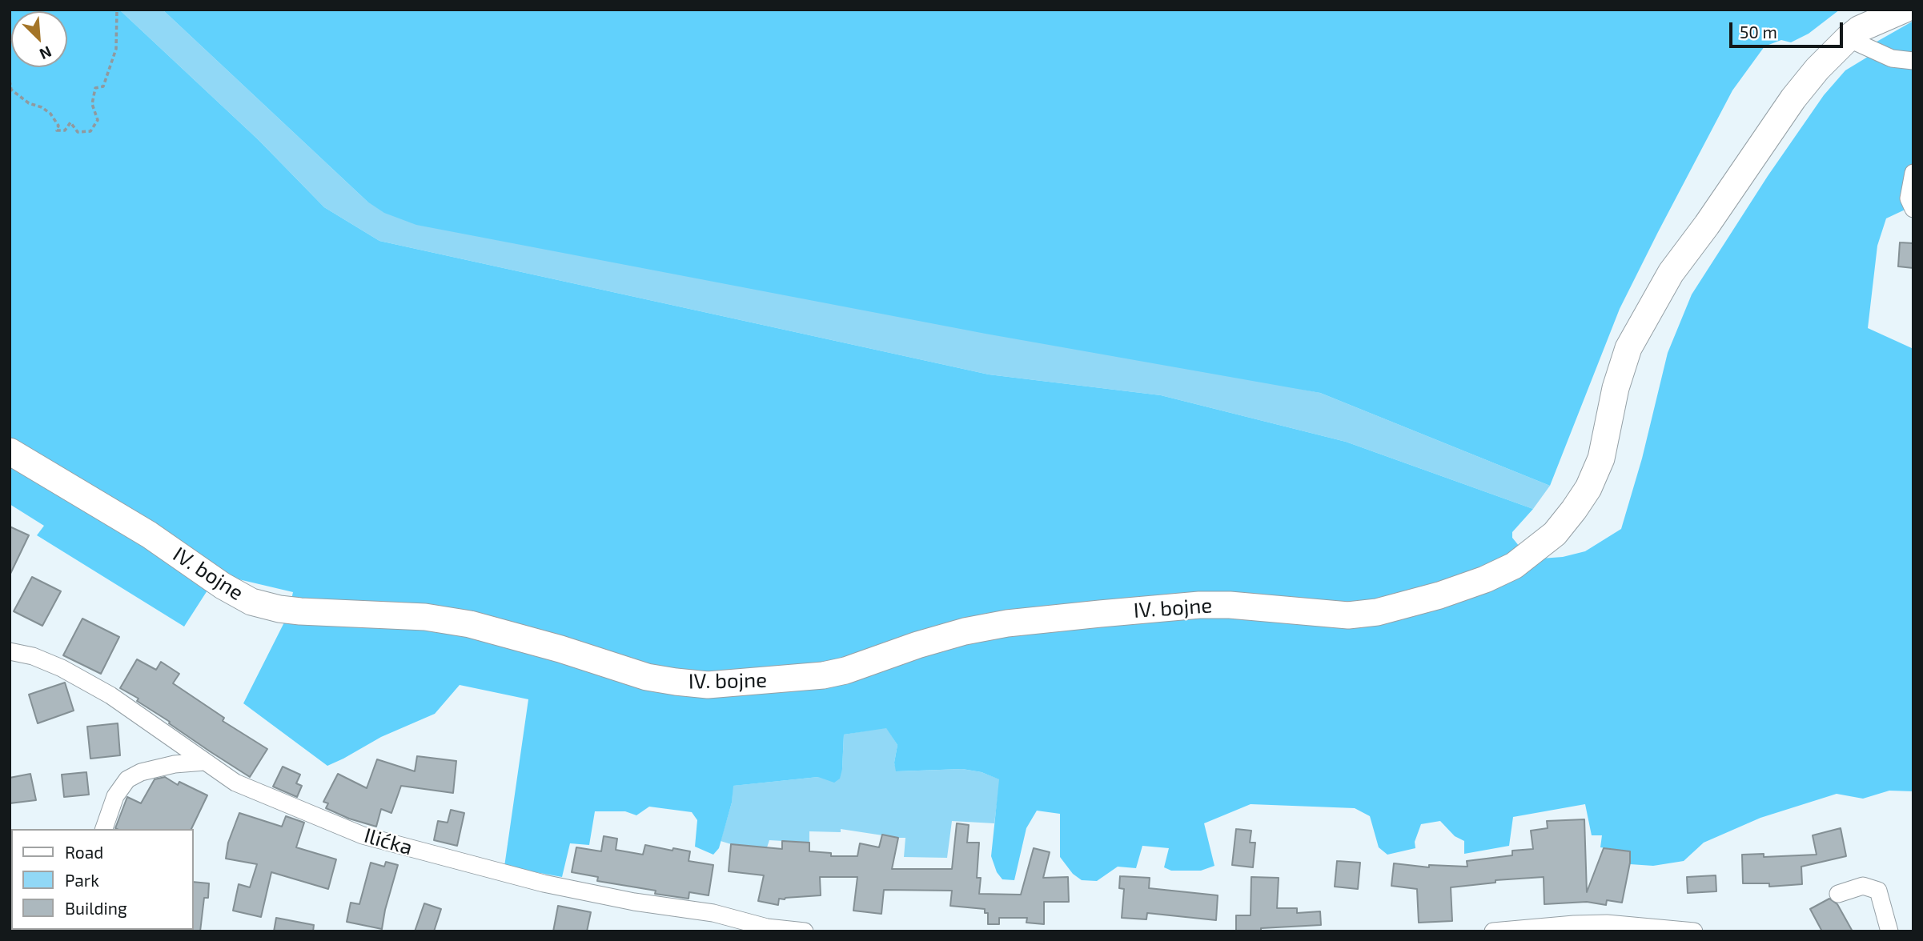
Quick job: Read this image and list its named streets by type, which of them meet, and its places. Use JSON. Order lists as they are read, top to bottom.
{
  "streets": {
    "main road": ["IV. bojne"],
    "street": ["Ilićka"]
  },
  "legend": ["Road", "Park", "Building"],
  "scale_bar": "50 m",
  "north": "bottom right"
}
